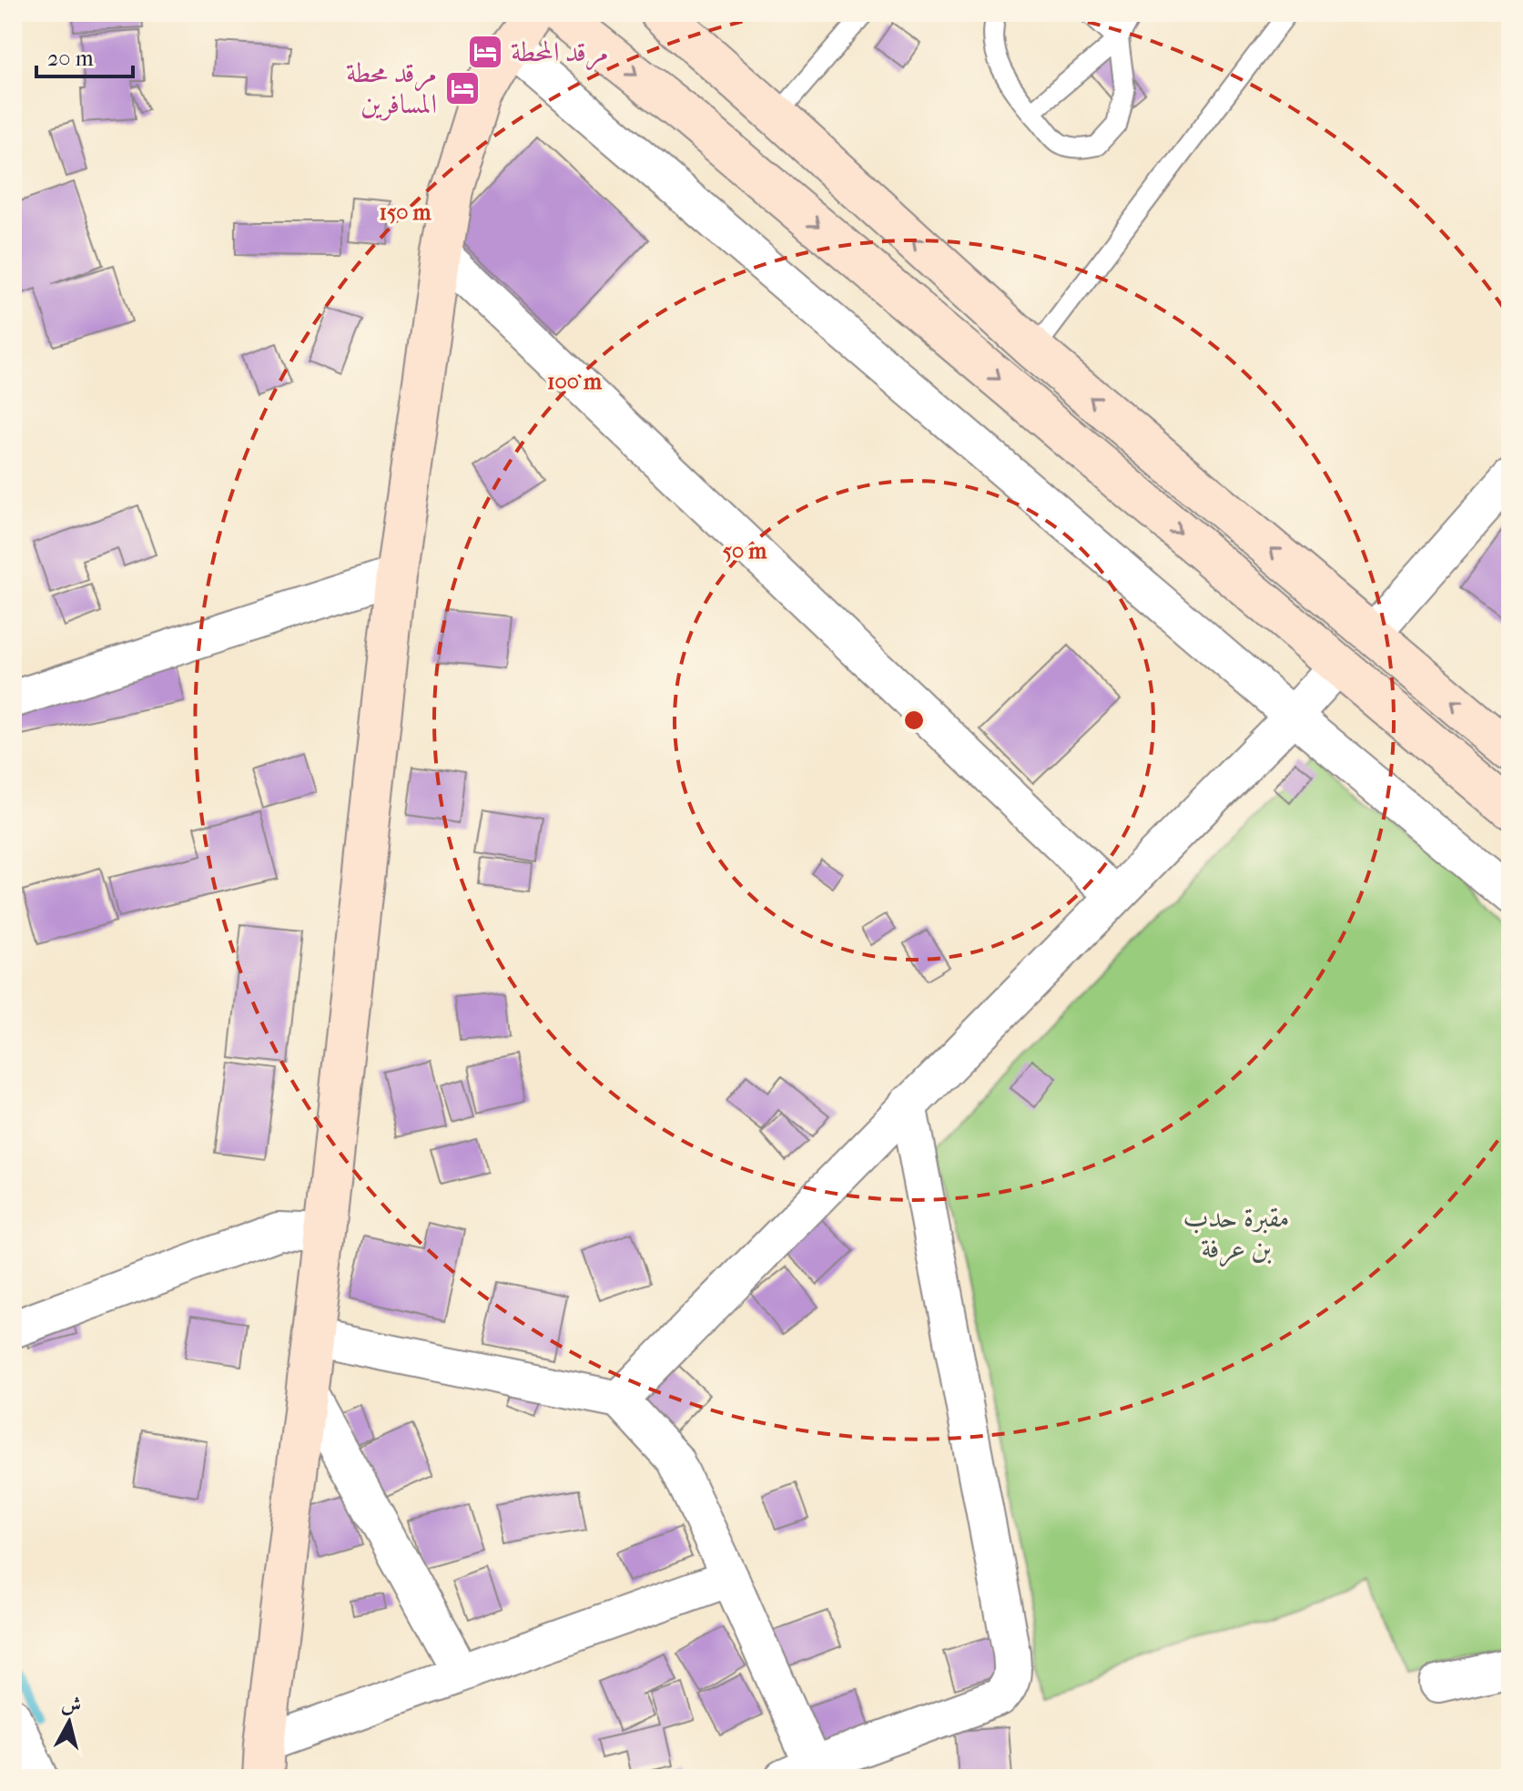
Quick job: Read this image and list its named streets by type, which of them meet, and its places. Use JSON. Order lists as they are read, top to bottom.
{
  "parks": ["مقبرة حدب بن عرفة"],
  "places": {
    "hotel": ["مرقد المحطة", "مرقد محطة المسافرين"]
  },
  "scale_bar": "20 m",
  "north": "top",
  "rings": ["150 m", "100 m", "50 m"]
}
